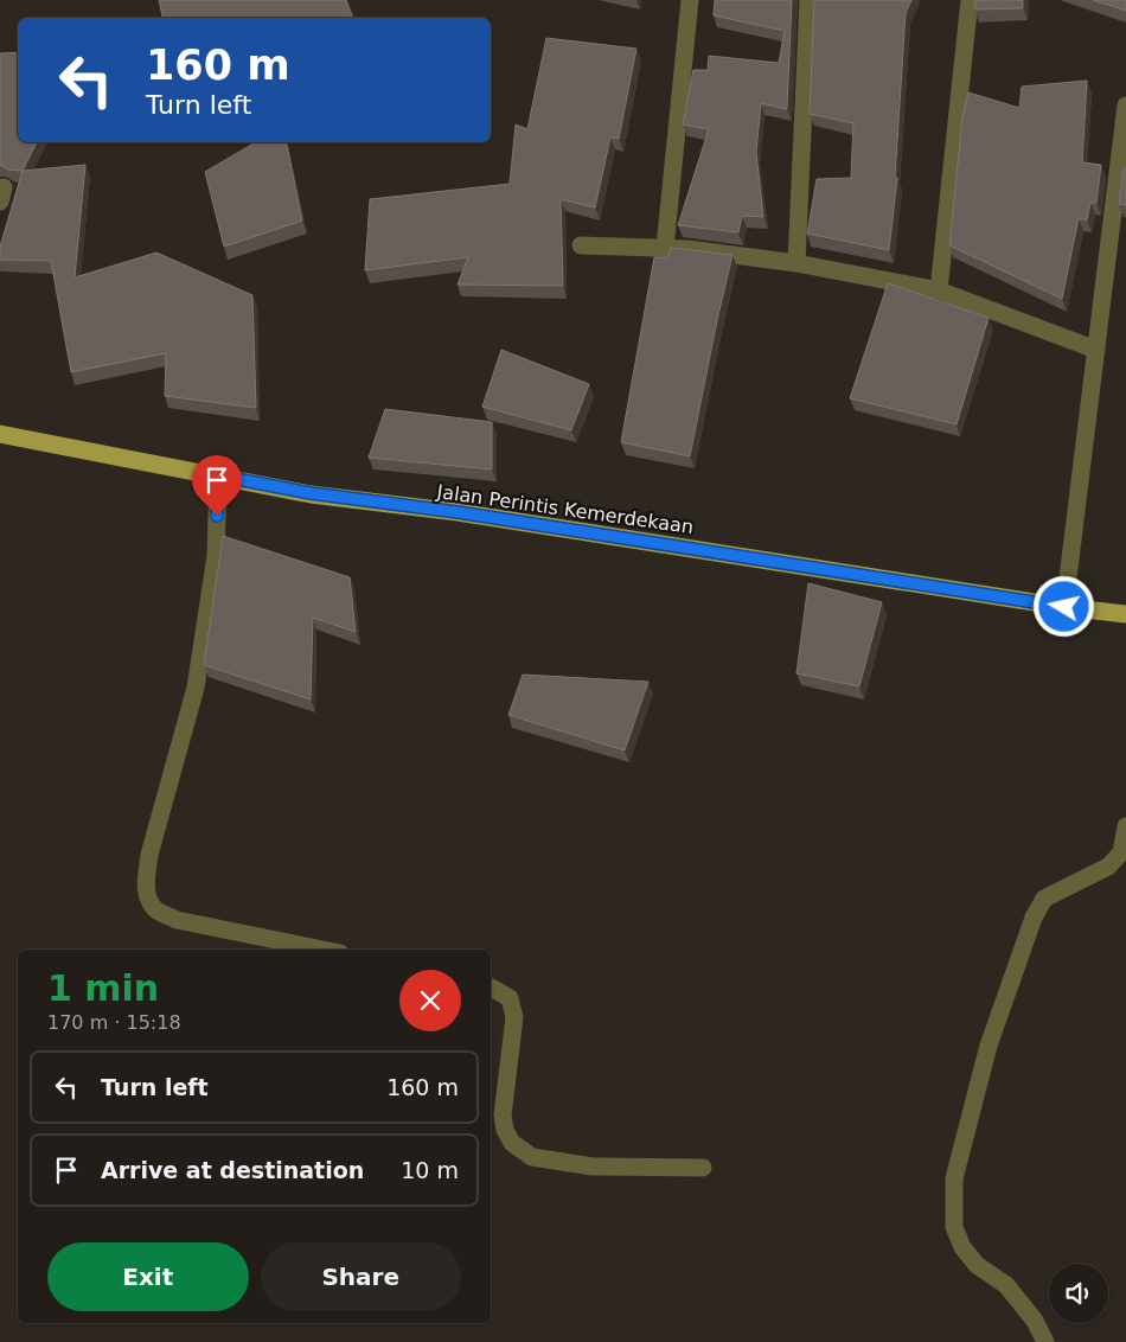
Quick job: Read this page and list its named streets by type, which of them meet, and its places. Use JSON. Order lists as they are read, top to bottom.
{
  "streets": {
    "main road": ["Jalan Perintis Kemerdekaan"]
  },
  "page": {
    "turn": ["160 m", "Turn left"],
    "heading": ["1 min", "170 m · 15:18"],
    "list": [
      {
        "name": "Turn left",
        "value": "160 m"
      },
      {
        "name": "Arrive at destination",
        "value": "10 m"
      }
    ],
    "buttons": ["Exit", "Share"]
  }
}
